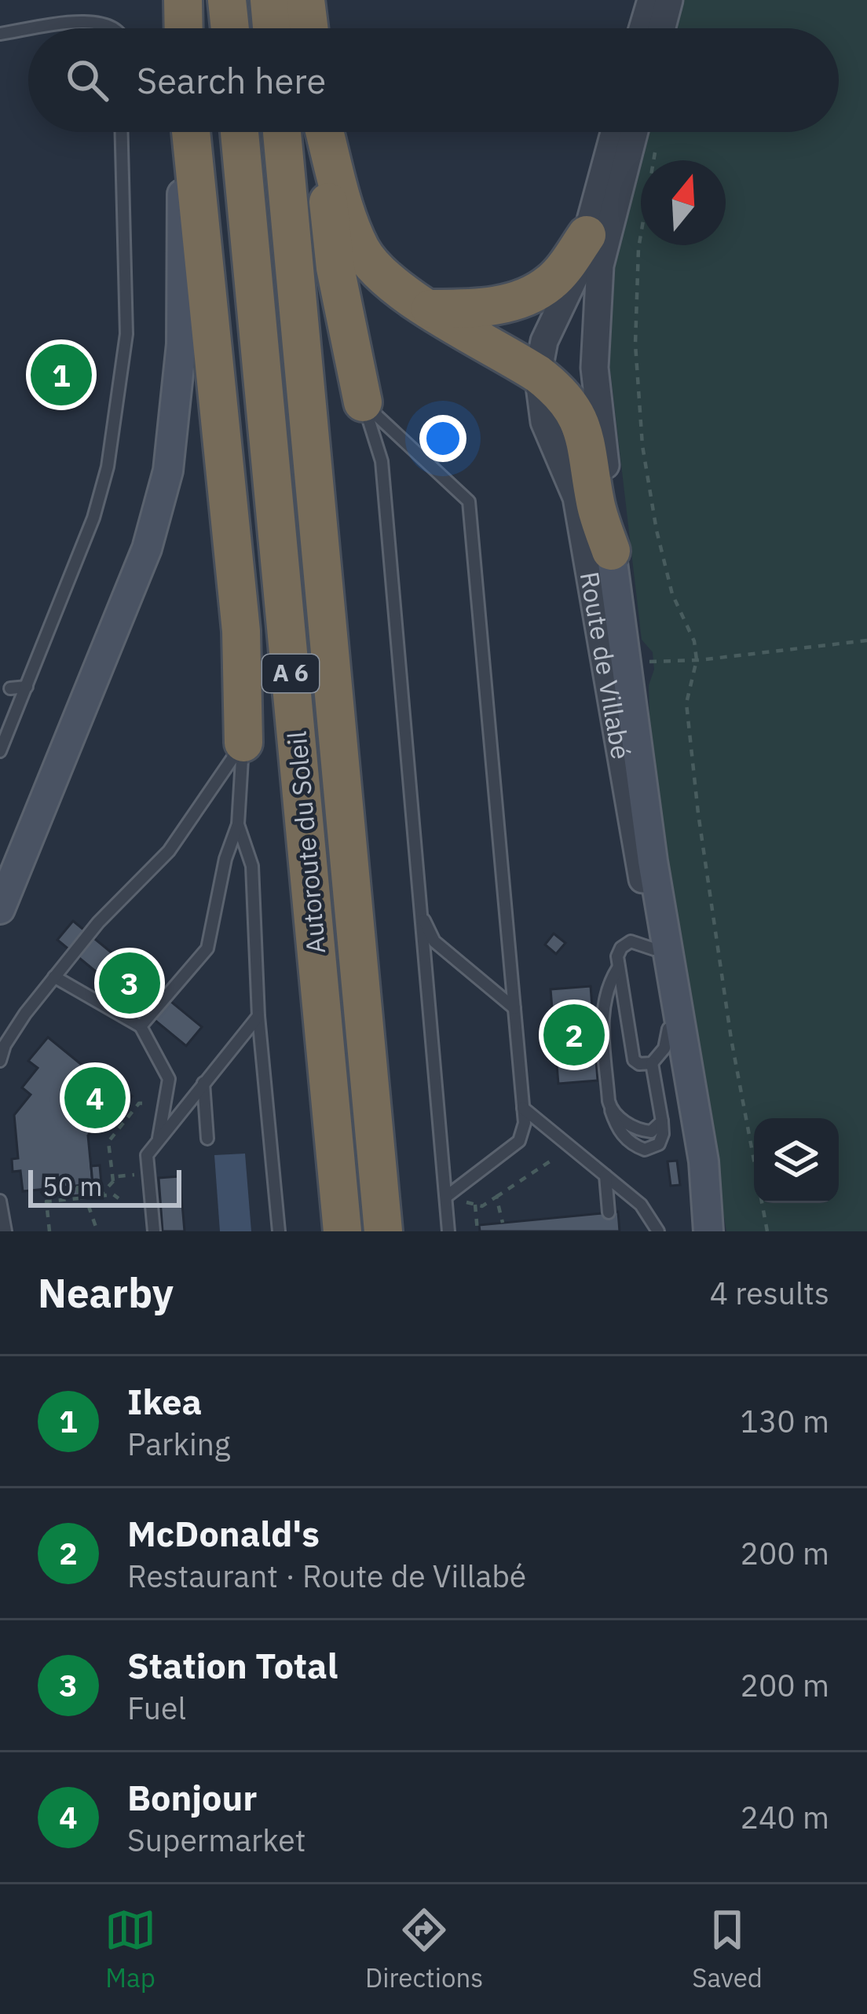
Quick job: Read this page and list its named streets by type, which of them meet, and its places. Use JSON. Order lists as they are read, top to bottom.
{
  "streets": {
    "highway": ["A 6", "Autoroute du Soleil"],
    "main road": ["Route de Villabé"]
  },
  "scale_bar": "50 m",
  "north": "top",
  "page": {
    "search": "Search here",
    "pins": [
      "1",
      "3",
      "2",
      "4"
    ],
    "scale": "50 m",
    "heading": ["Nearby", "4 results"],
    "list": [
      {
        "mark": "1",
        "name": "Ikea",
        "note": "Parking",
        "value": "130 m"
      },
      {
        "mark": "2",
        "name": "McDonald's",
        "note": "Restaurant · Route de Villabé",
        "value": "200 m"
      },
      {
        "mark": "3",
        "name": "Station Total",
        "note": "Fuel",
        "value": "200 m"
      },
      {
        "mark": "4",
        "name": "Bonjour",
        "note": "Supermarket",
        "value": "240 m"
      }
    ],
    "nav": ["Map", "Directions", "Saved"]
  }
}
